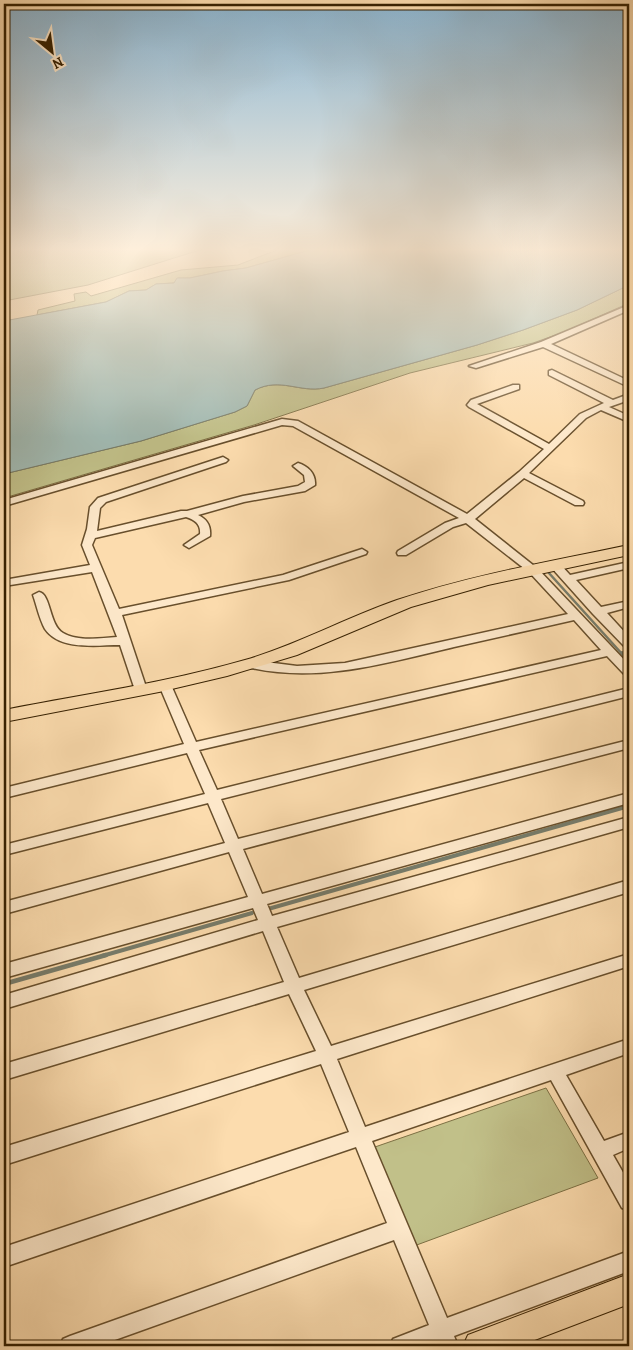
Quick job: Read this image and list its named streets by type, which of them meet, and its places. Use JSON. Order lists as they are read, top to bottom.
{
  "north": "bottom right"
}
